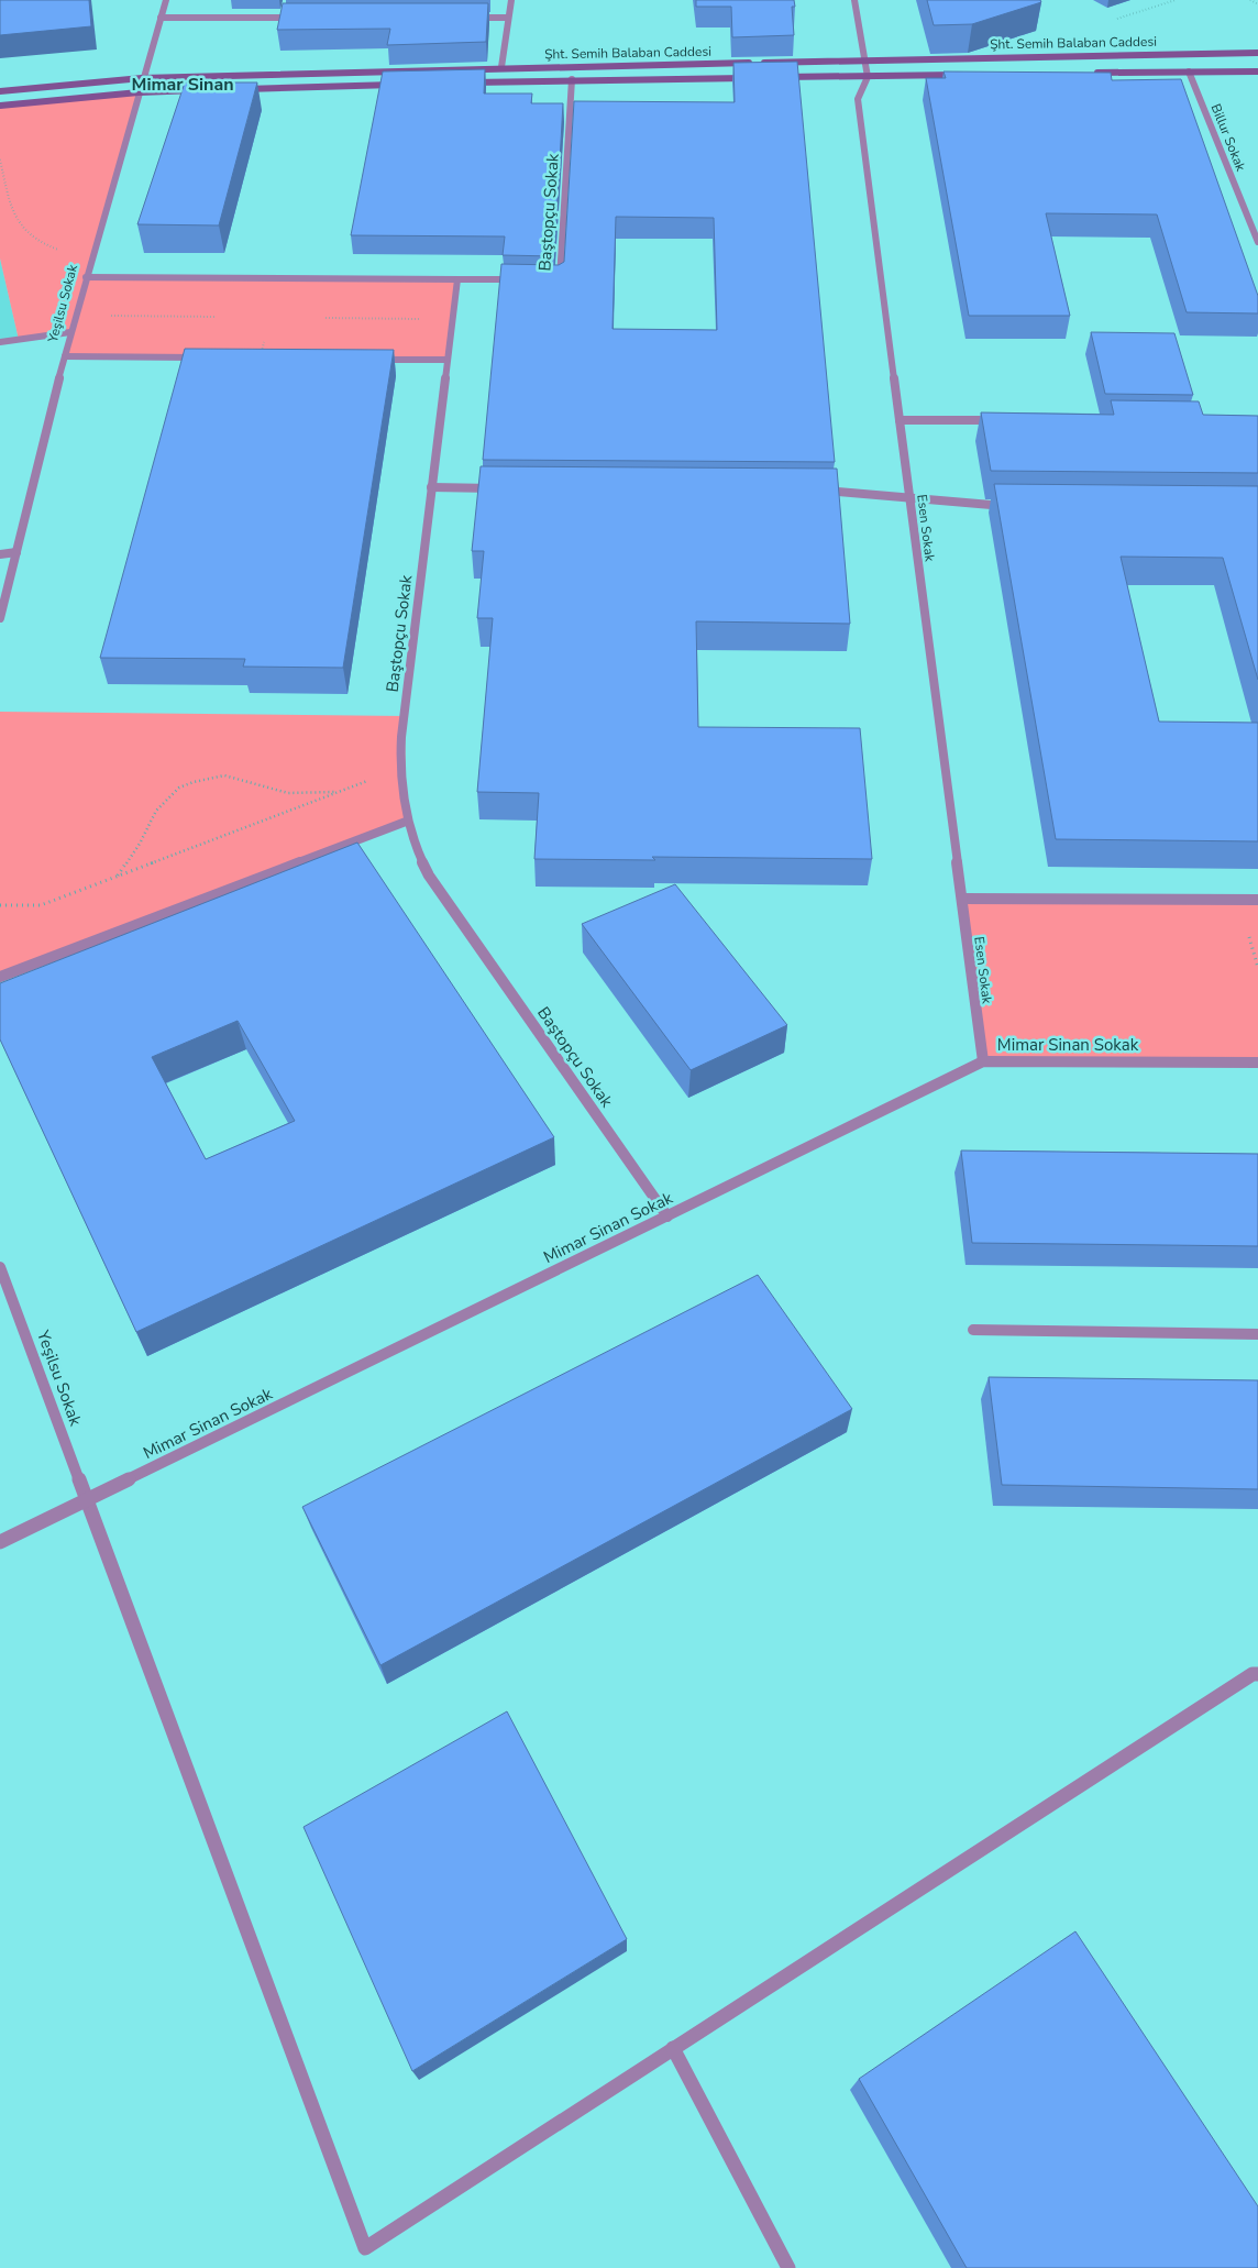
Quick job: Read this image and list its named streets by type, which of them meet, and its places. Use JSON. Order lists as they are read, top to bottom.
{
  "streets": {
    "street": [
      "Şht. Semih Balaban Caddesi",
      "Billur Sokak",
      "Baştopçu Sokak",
      "Yeşilsu Sokak",
      "Esen Sokak",
      "Mimar Sinan Sokak"
    ]
  },
  "crossings": [
    ["Şht. Semih Balaban Caddesi", "Billur Sokak"],
    ["Şht. Semih Balaban Caddesi", "Baştopçu Sokak"],
    ["Şht. Semih Balaban Caddesi", "Yeşilsu Sokak"],
    ["Şht. Semih Balaban Caddesi", "Esen Sokak"],
    ["Baştopçu Sokak", "Mimar Sinan Sokak"],
    ["Yeşilsu Sokak", "Mimar Sinan Sokak"],
    ["Esen Sokak", "Mimar Sinan Sokak"]
  ],
  "districts": ["Mimar Sinan"]
}
